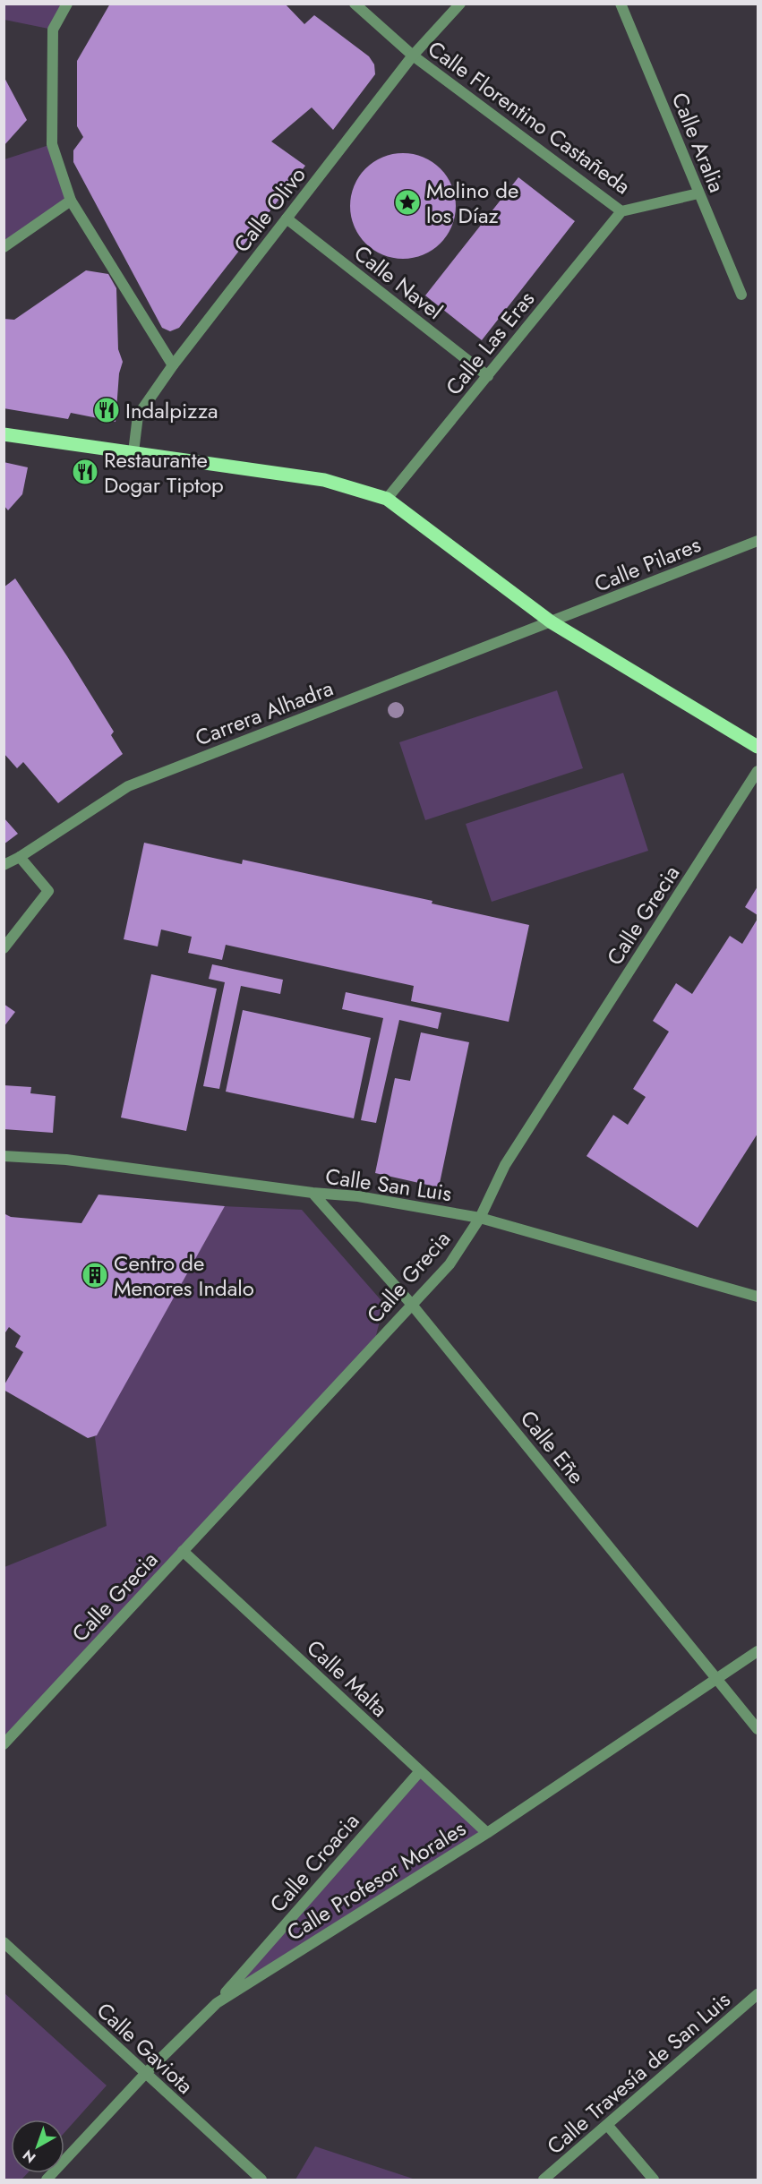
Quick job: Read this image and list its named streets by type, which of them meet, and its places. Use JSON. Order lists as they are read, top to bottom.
{
  "streets": {
    "street": [
      "Calle Florentino Castañeda",
      "Calle Aralia",
      "Calle Olivo",
      "Calle Navel",
      "Calle Las Eras",
      "Calle Pilares",
      "Carrera Alhadra",
      "Calle Grecia",
      "Calle San Luis",
      "Calle Eñe",
      "Calle Malta",
      "Calle Croacia",
      "Calle Profesor Morales",
      "Calle Gaviota",
      "Calle Travesía de San Luis"
    ]
  },
  "crossings": [
    ["Calle Florentino Castañeda", "Calle Aralia"],
    ["Calle Florentino Castañeda", "Calle Olivo"],
    ["Calle Florentino Castañeda", "Calle Las Eras"],
    ["Calle Olivo", "Calle Navel"],
    ["Calle Navel", "Calle Las Eras"],
    ["Calle Pilares", "Carrera Alhadra"],
    ["Calle Grecia", "Calle San Luis"],
    ["Calle Grecia", "Calle Eñe"],
    ["Calle Grecia", "Calle Malta"],
    ["Calle San Luis", "Calle Eñe"],
    ["Calle Eñe", "Calle Profesor Morales"],
    ["Calle Malta", "Calle Croacia"],
    ["Calle Malta", "Calle Profesor Morales"],
    ["Calle Croacia", "Calle Profesor Morales"],
    ["Calle Profesor Morales", "Calle Gaviota"]
  ],
  "places": {
    "place": ["Molino de los Díaz"],
    "restaurant": ["Indalpizza", "Restaurante Dogar Tiptop"],
    "building": ["Centro de Menores Indalo"]
  },
  "north": "bottom left"
}
